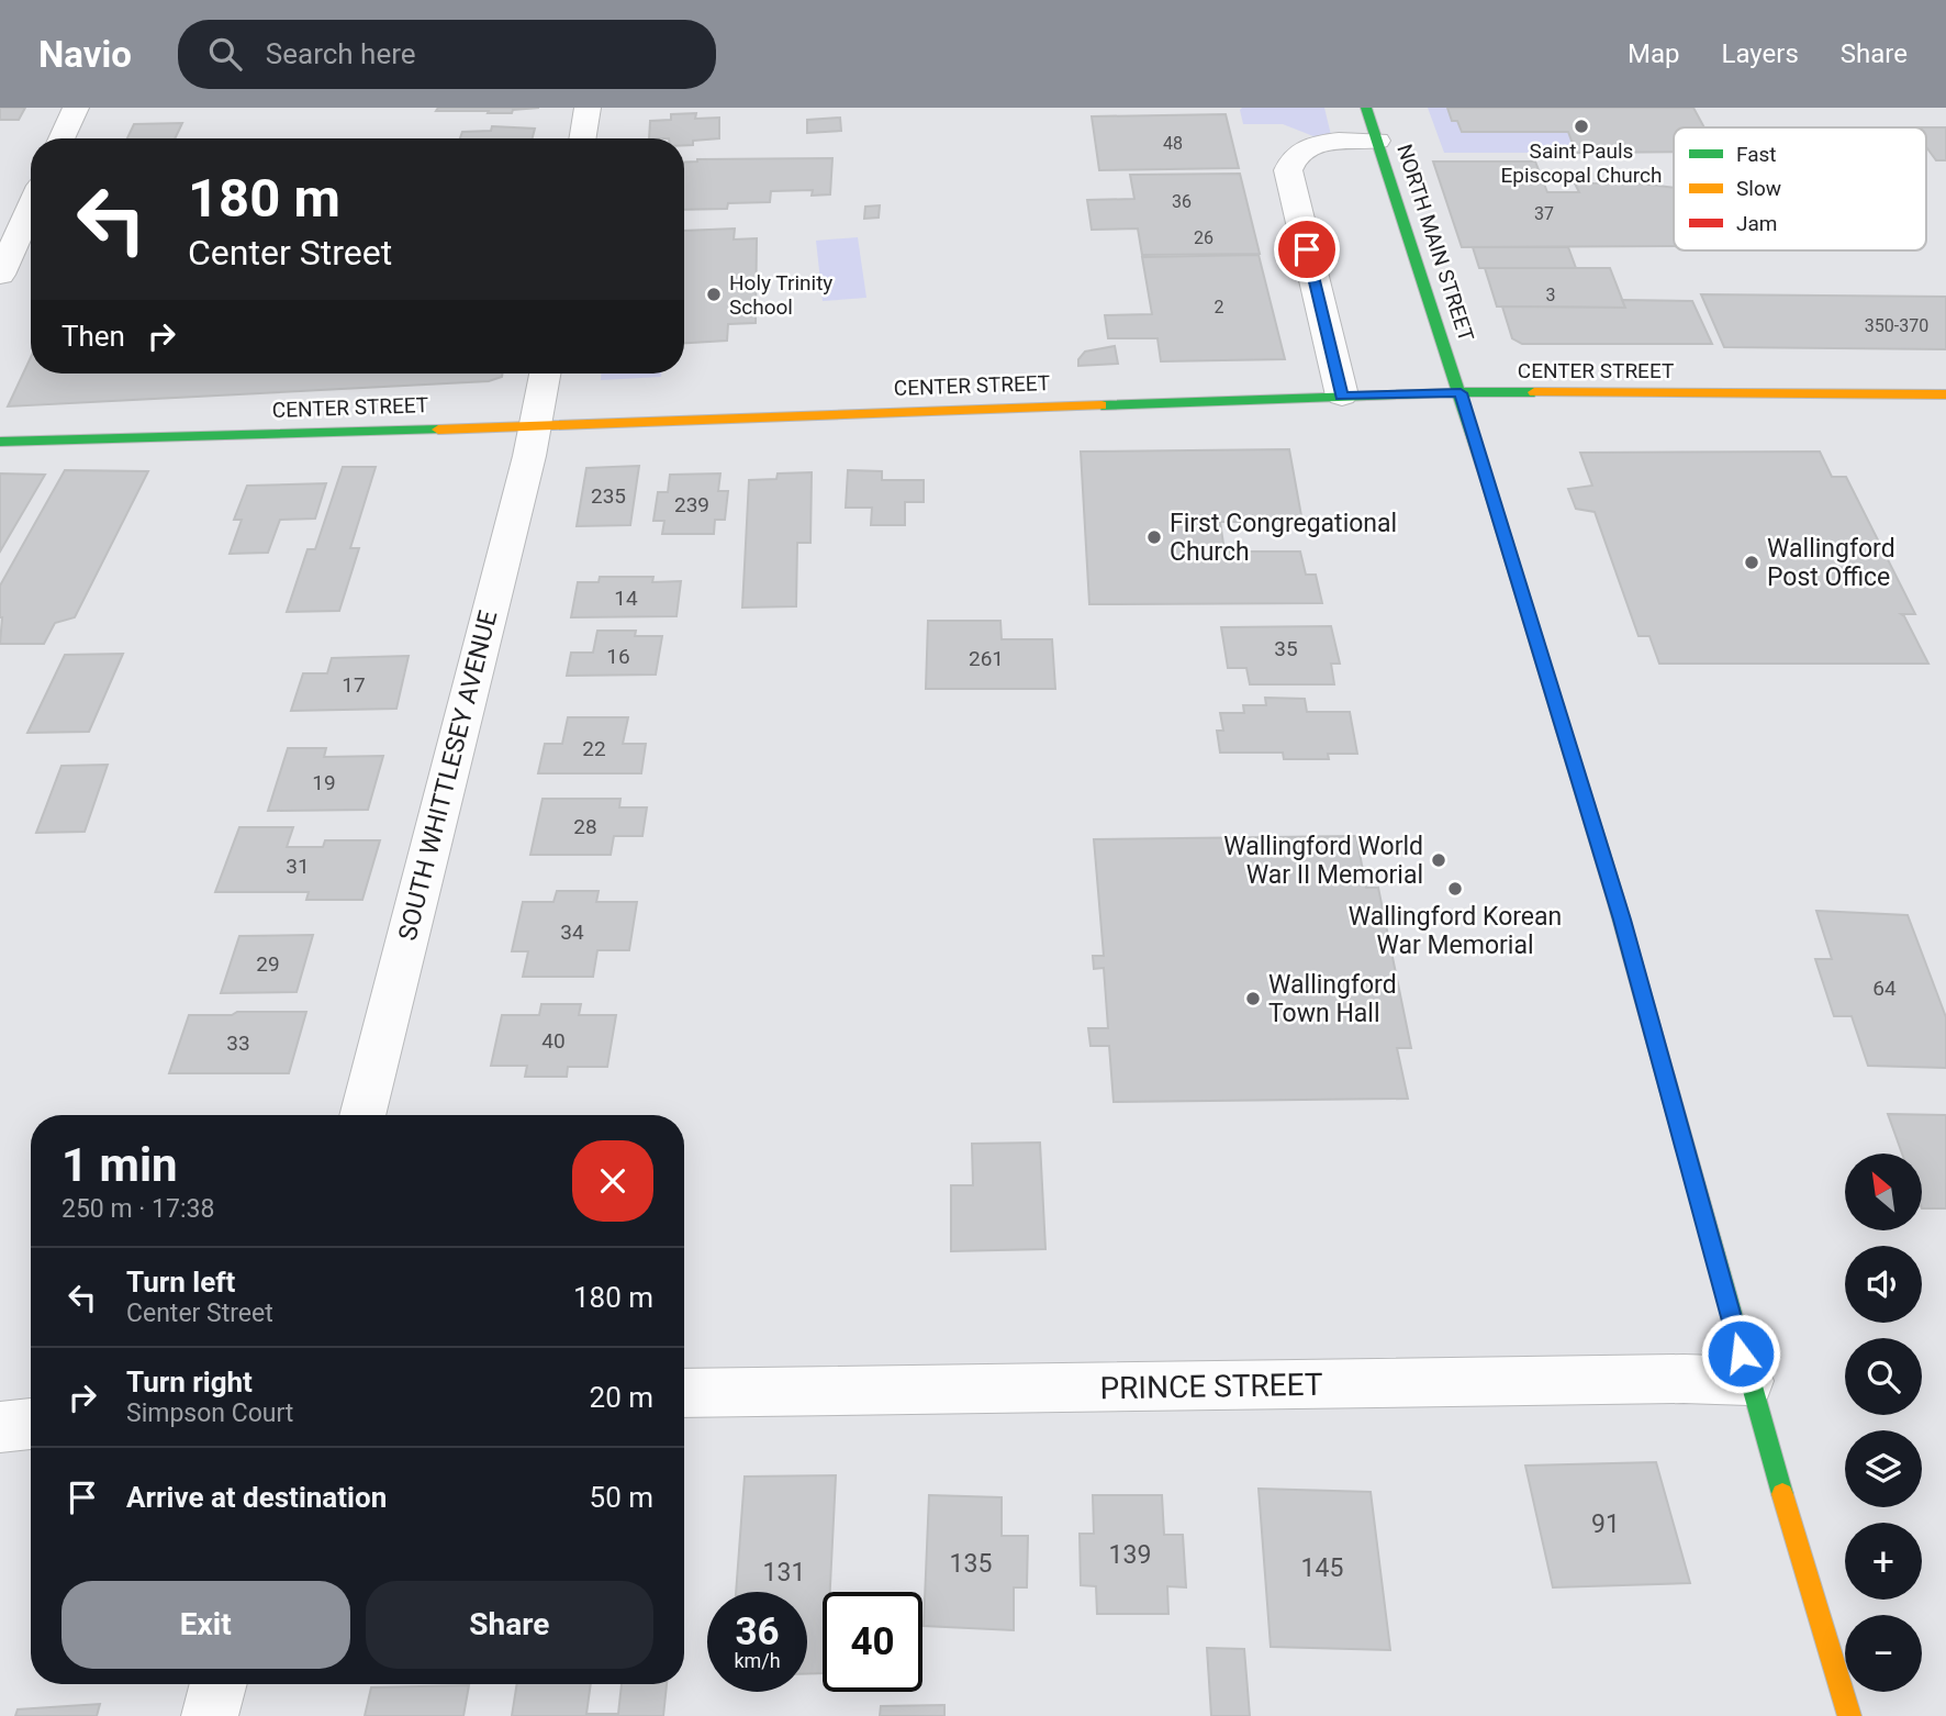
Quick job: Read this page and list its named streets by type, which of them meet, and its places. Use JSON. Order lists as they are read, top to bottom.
{
  "streets": {
    "main road": ["NORTH MAIN STREET", "CENTER STREET"],
    "street": ["SOUTH WHITTLESEY AVENUE", "PRINCE STREET"]
  },
  "crossings": [
    ["NORTH MAIN STREET", "CENTER STREET"],
    ["NORTH MAIN STREET", "PRINCE STREET"],
    ["CENTER STREET", "SOUTH WHITTLESEY AVENUE"]
  ],
  "places": [
    "Saint Pauls Episcopal Church",
    "Holy Trinity School",
    "First Congregational Church",
    "Wallingford Post Office",
    "Wallingford World War II Memorial",
    "Wallingford Korean War Memorial",
    "Wallingford Town Hall"
  ],
  "house_numbers": [
    "48",
    "36",
    "37",
    "26",
    "3",
    "2",
    "350-370",
    "235",
    "239",
    "14",
    "35",
    "16",
    "261",
    "17",
    "22",
    "19",
    "28",
    "31",
    "34",
    "29",
    "64",
    "40",
    "33",
    "91",
    "139",
    "135",
    "145",
    "131"
  ],
  "legend": ["Fast", "Slow", "Jam"],
  "north": "top left",
  "page": {
    "header": "Navio",
    "search": "Search here",
    "nav": ["Map", "Layers", "Share"],
    "turn": ["180 m", "Center Street"],
    "then": "Then",
    "heading": ["1 min", "250 m · 17:38"],
    "map_buttons": ["+", "−"],
    "list": [
      {
        "name": "Turn left",
        "note": "Center Street",
        "value": "180 m"
      },
      {
        "name": "Turn right",
        "note": "Simpson Court",
        "value": "20 m"
      },
      {
        "name": "Arrive at destination",
        "value": "50 m"
      }
    ],
    "buttons": ["Exit", "Share"],
    "speed": "36 km/h",
    "limit": "40"
  }
}
